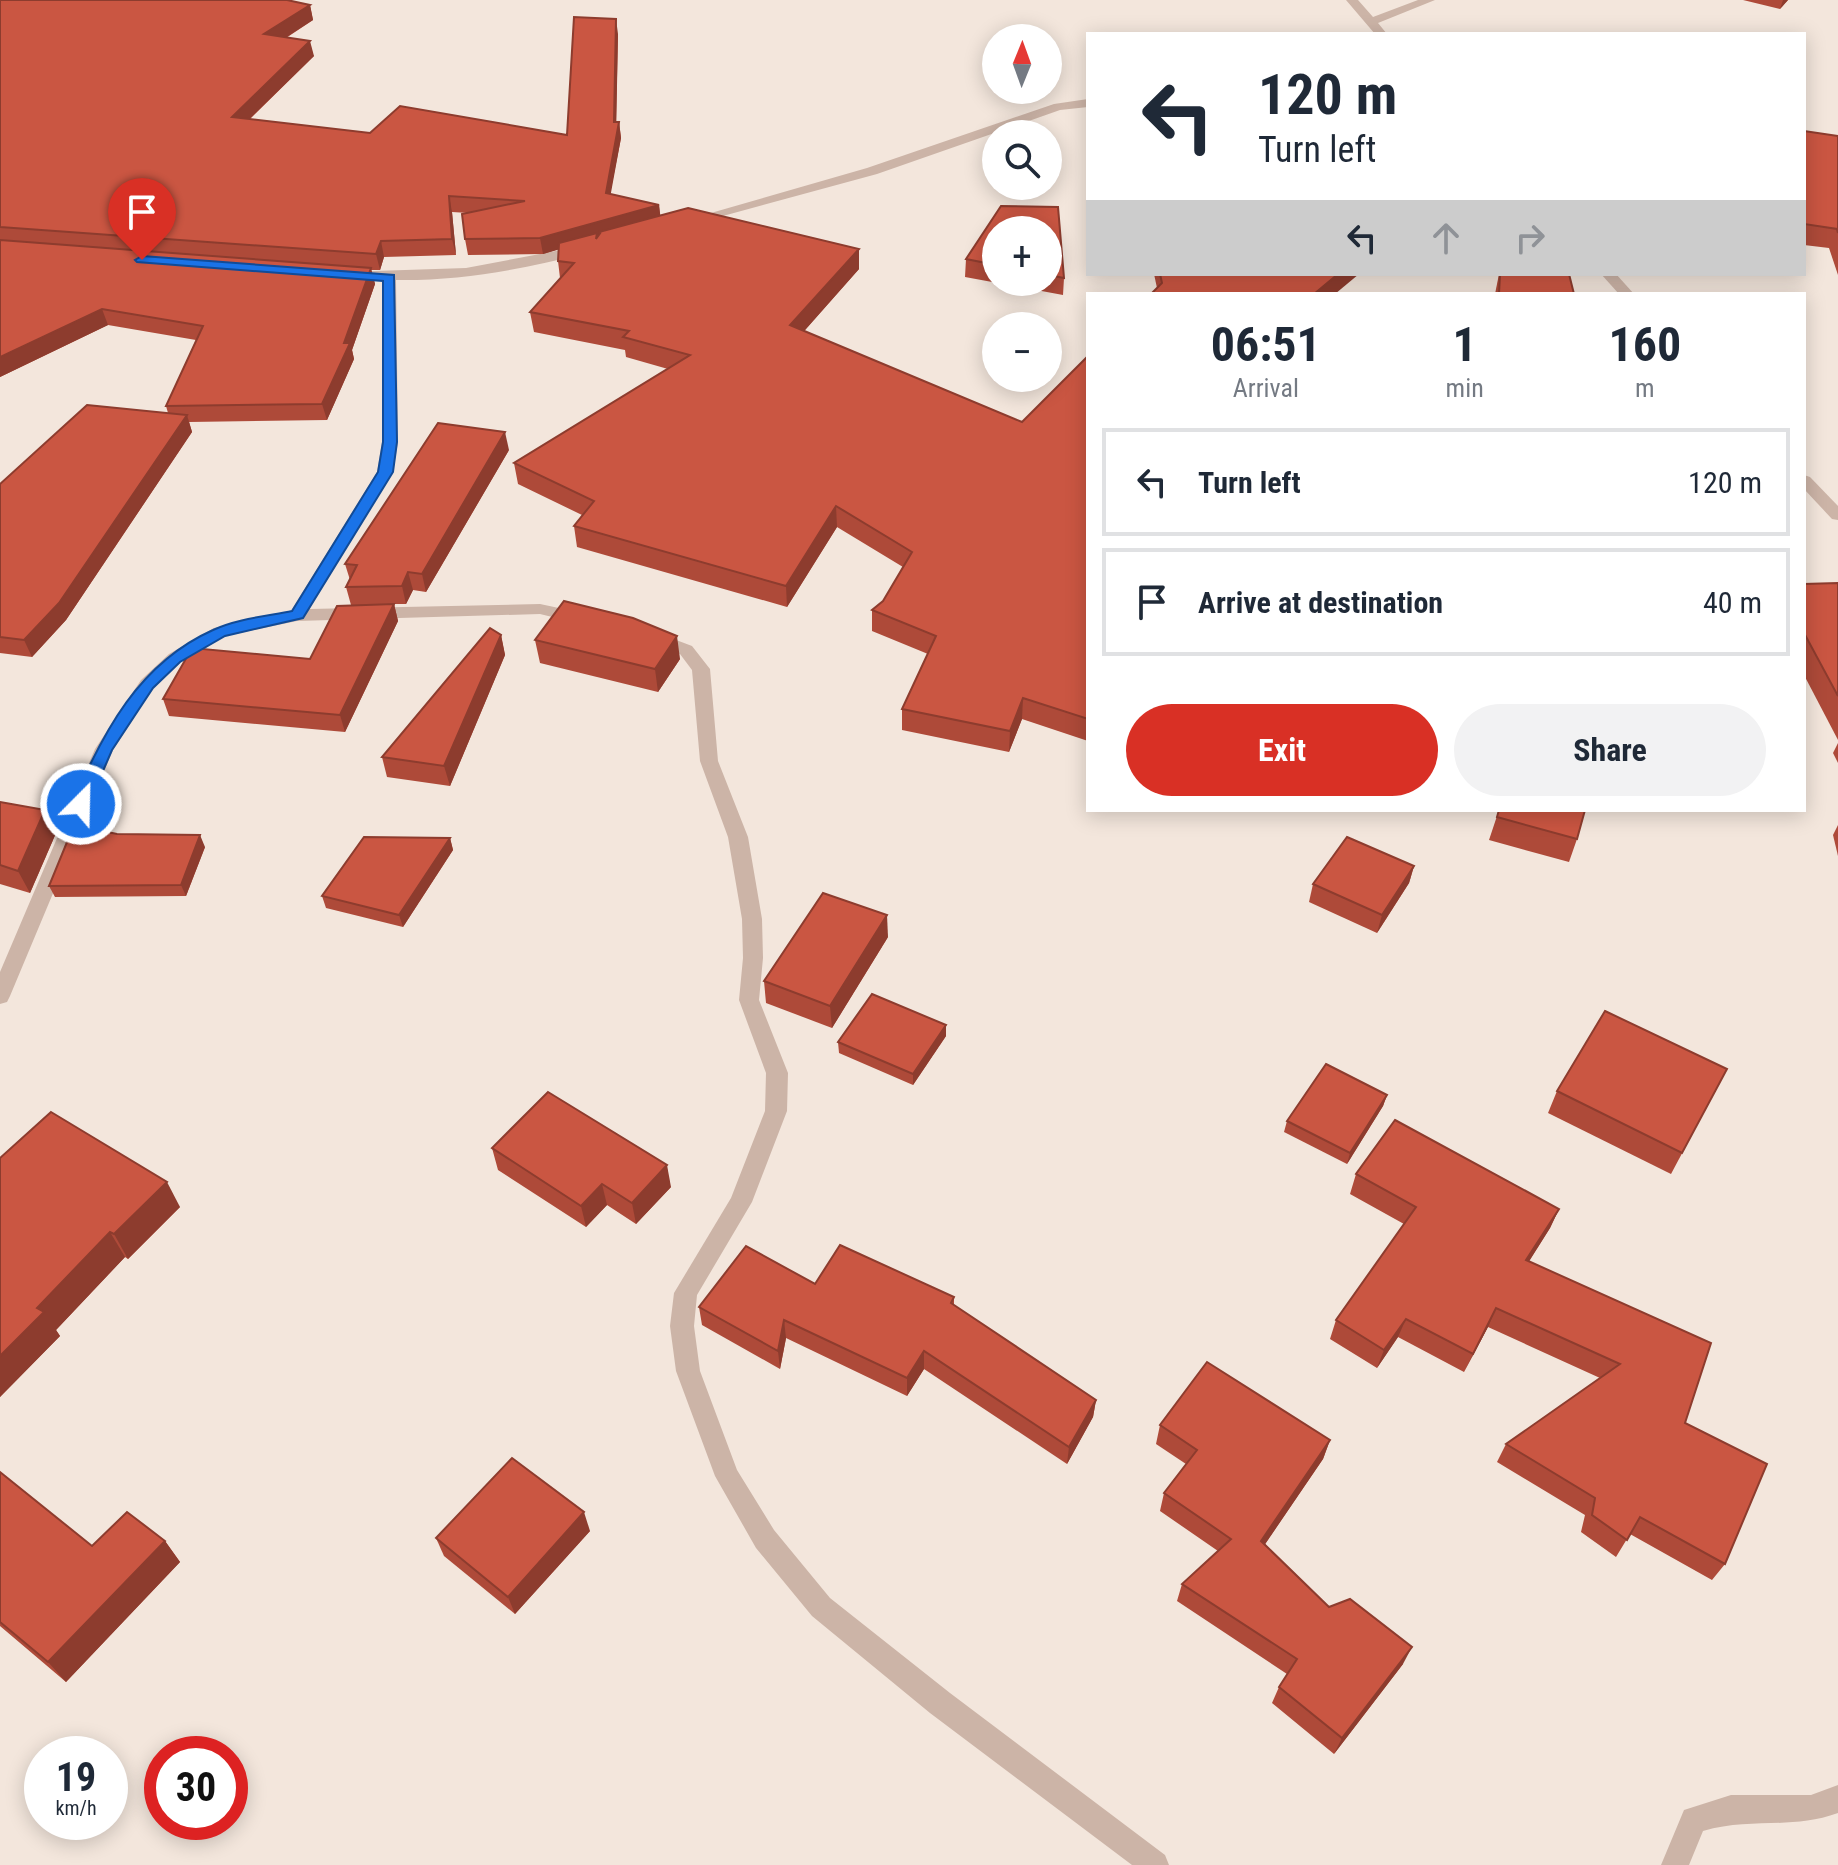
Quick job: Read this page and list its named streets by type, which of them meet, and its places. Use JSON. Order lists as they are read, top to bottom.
{
  "north": "top",
  "page": {
    "map_buttons": ["+", "−"],
    "turn": ["120 m", "Turn left"],
    "eta": [
      "06:51",
      "Arrival",
      "1",
      "min",
      "160",
      "m"
    ],
    "list": [
      {
        "name": "Turn left",
        "value": "120 m"
      },
      {
        "name": "Arrive at destination",
        "value": "40 m"
      }
    ],
    "buttons": ["Exit", "Share"],
    "speed": "19 km/h",
    "limit": "30"
  }
}
